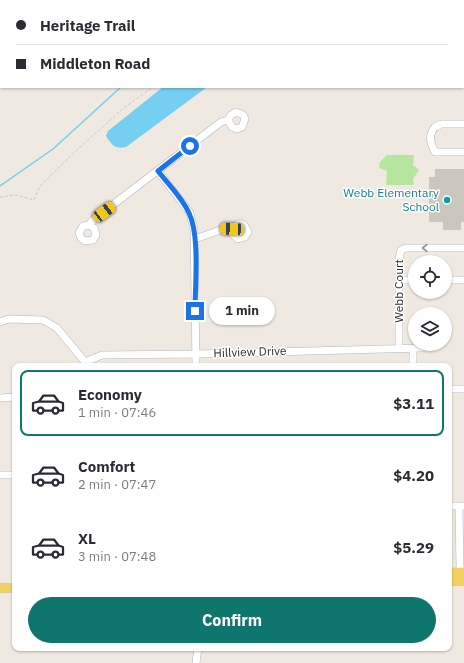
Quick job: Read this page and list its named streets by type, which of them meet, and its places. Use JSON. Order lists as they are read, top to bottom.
{
  "streets": {
    "street": ["Webb Court", "Hillview Drive"]
  },
  "crossings": [
    ["Webb Court", "Hillview Drive"]
  ],
  "places": ["Webb Elementary School"],
  "page": {
    "banner": ["Heritage Trail", "Middleton Road"],
    "bubble": "1 min",
    "list": [
      {
        "name": "Economy",
        "note": "1 min · 07:46",
        "value": "$3.11"
      },
      {
        "name": "Comfort",
        "note": "2 min · 07:47",
        "value": "$4.20"
      },
      {
        "name": "XL",
        "note": "3 min · 07:48",
        "value": "$5.29"
      }
    ],
    "buttons": "Confirm"
  }
}
